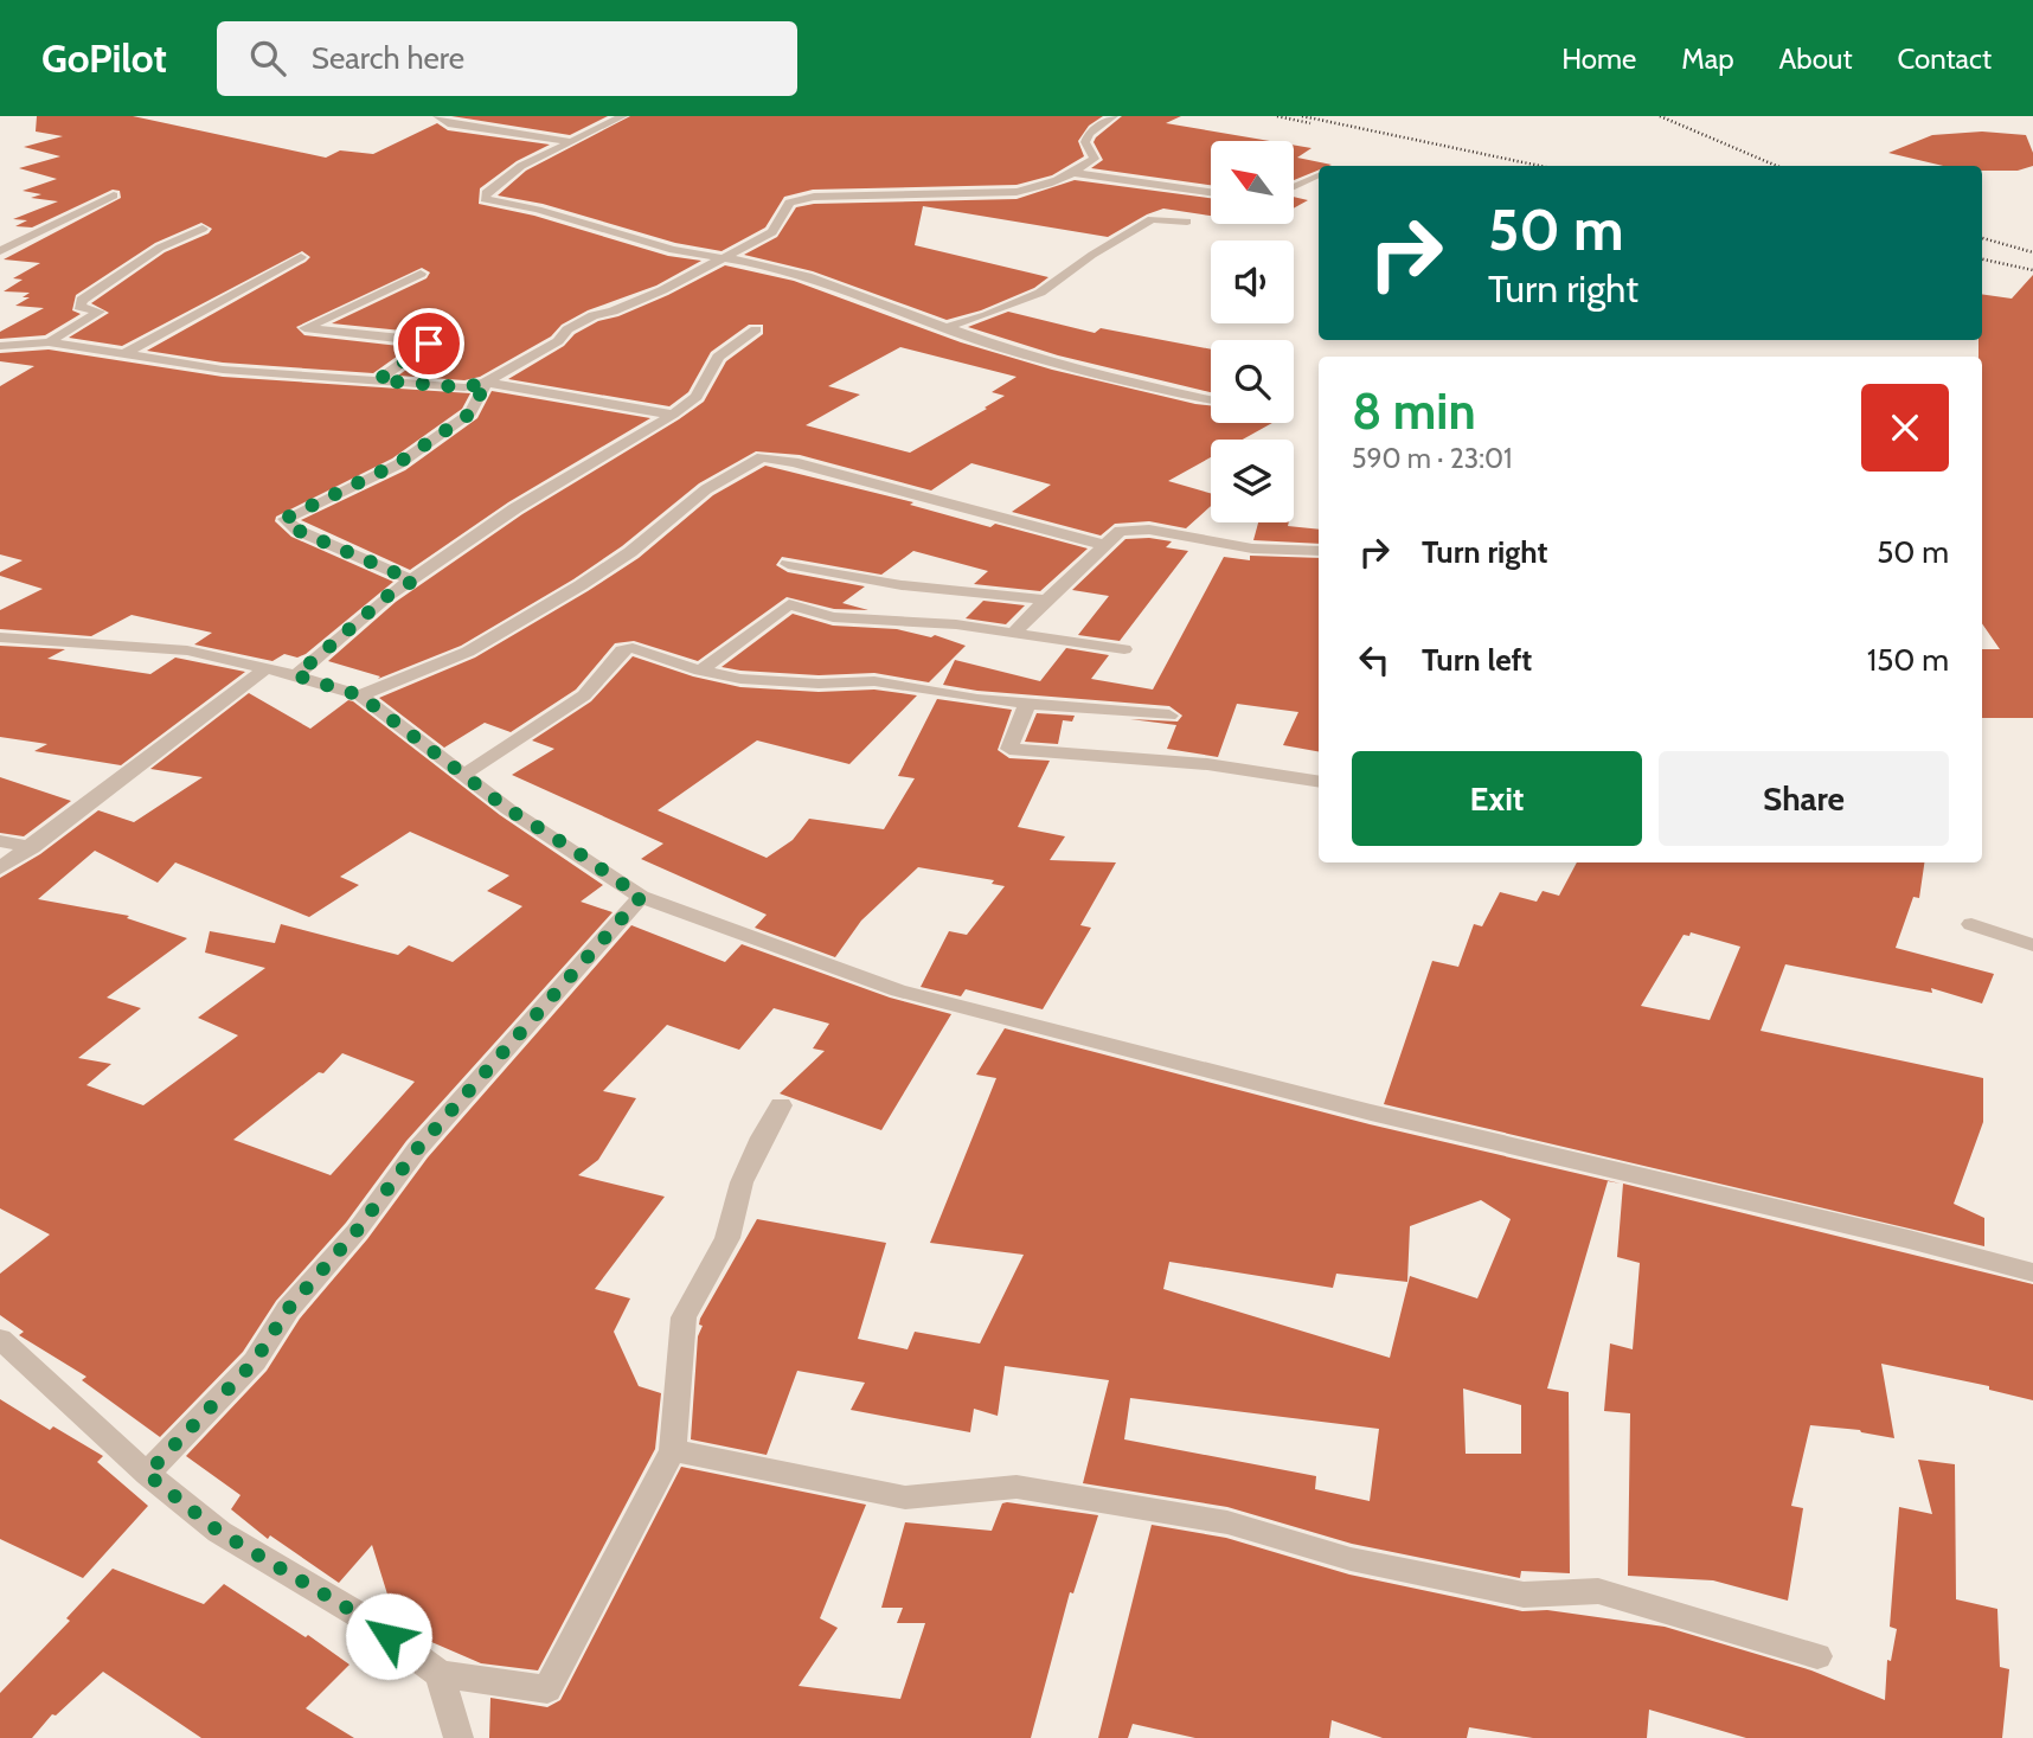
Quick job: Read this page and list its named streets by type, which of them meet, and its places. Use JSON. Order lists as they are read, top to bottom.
{
  "north": "top left",
  "page": {
    "header": "GoPilot",
    "search": "Search here",
    "nav": [
      "Home",
      "Map",
      "About",
      "Contact"
    ],
    "turn": ["50 m", "Turn right"],
    "heading": ["8 min", "590 m · 23:01"],
    "list": [
      {
        "name": "Turn right",
        "value": "50 m"
      },
      {
        "name": "Turn left",
        "value": "150 m"
      }
    ],
    "buttons": ["Exit", "Share"]
  }
}
